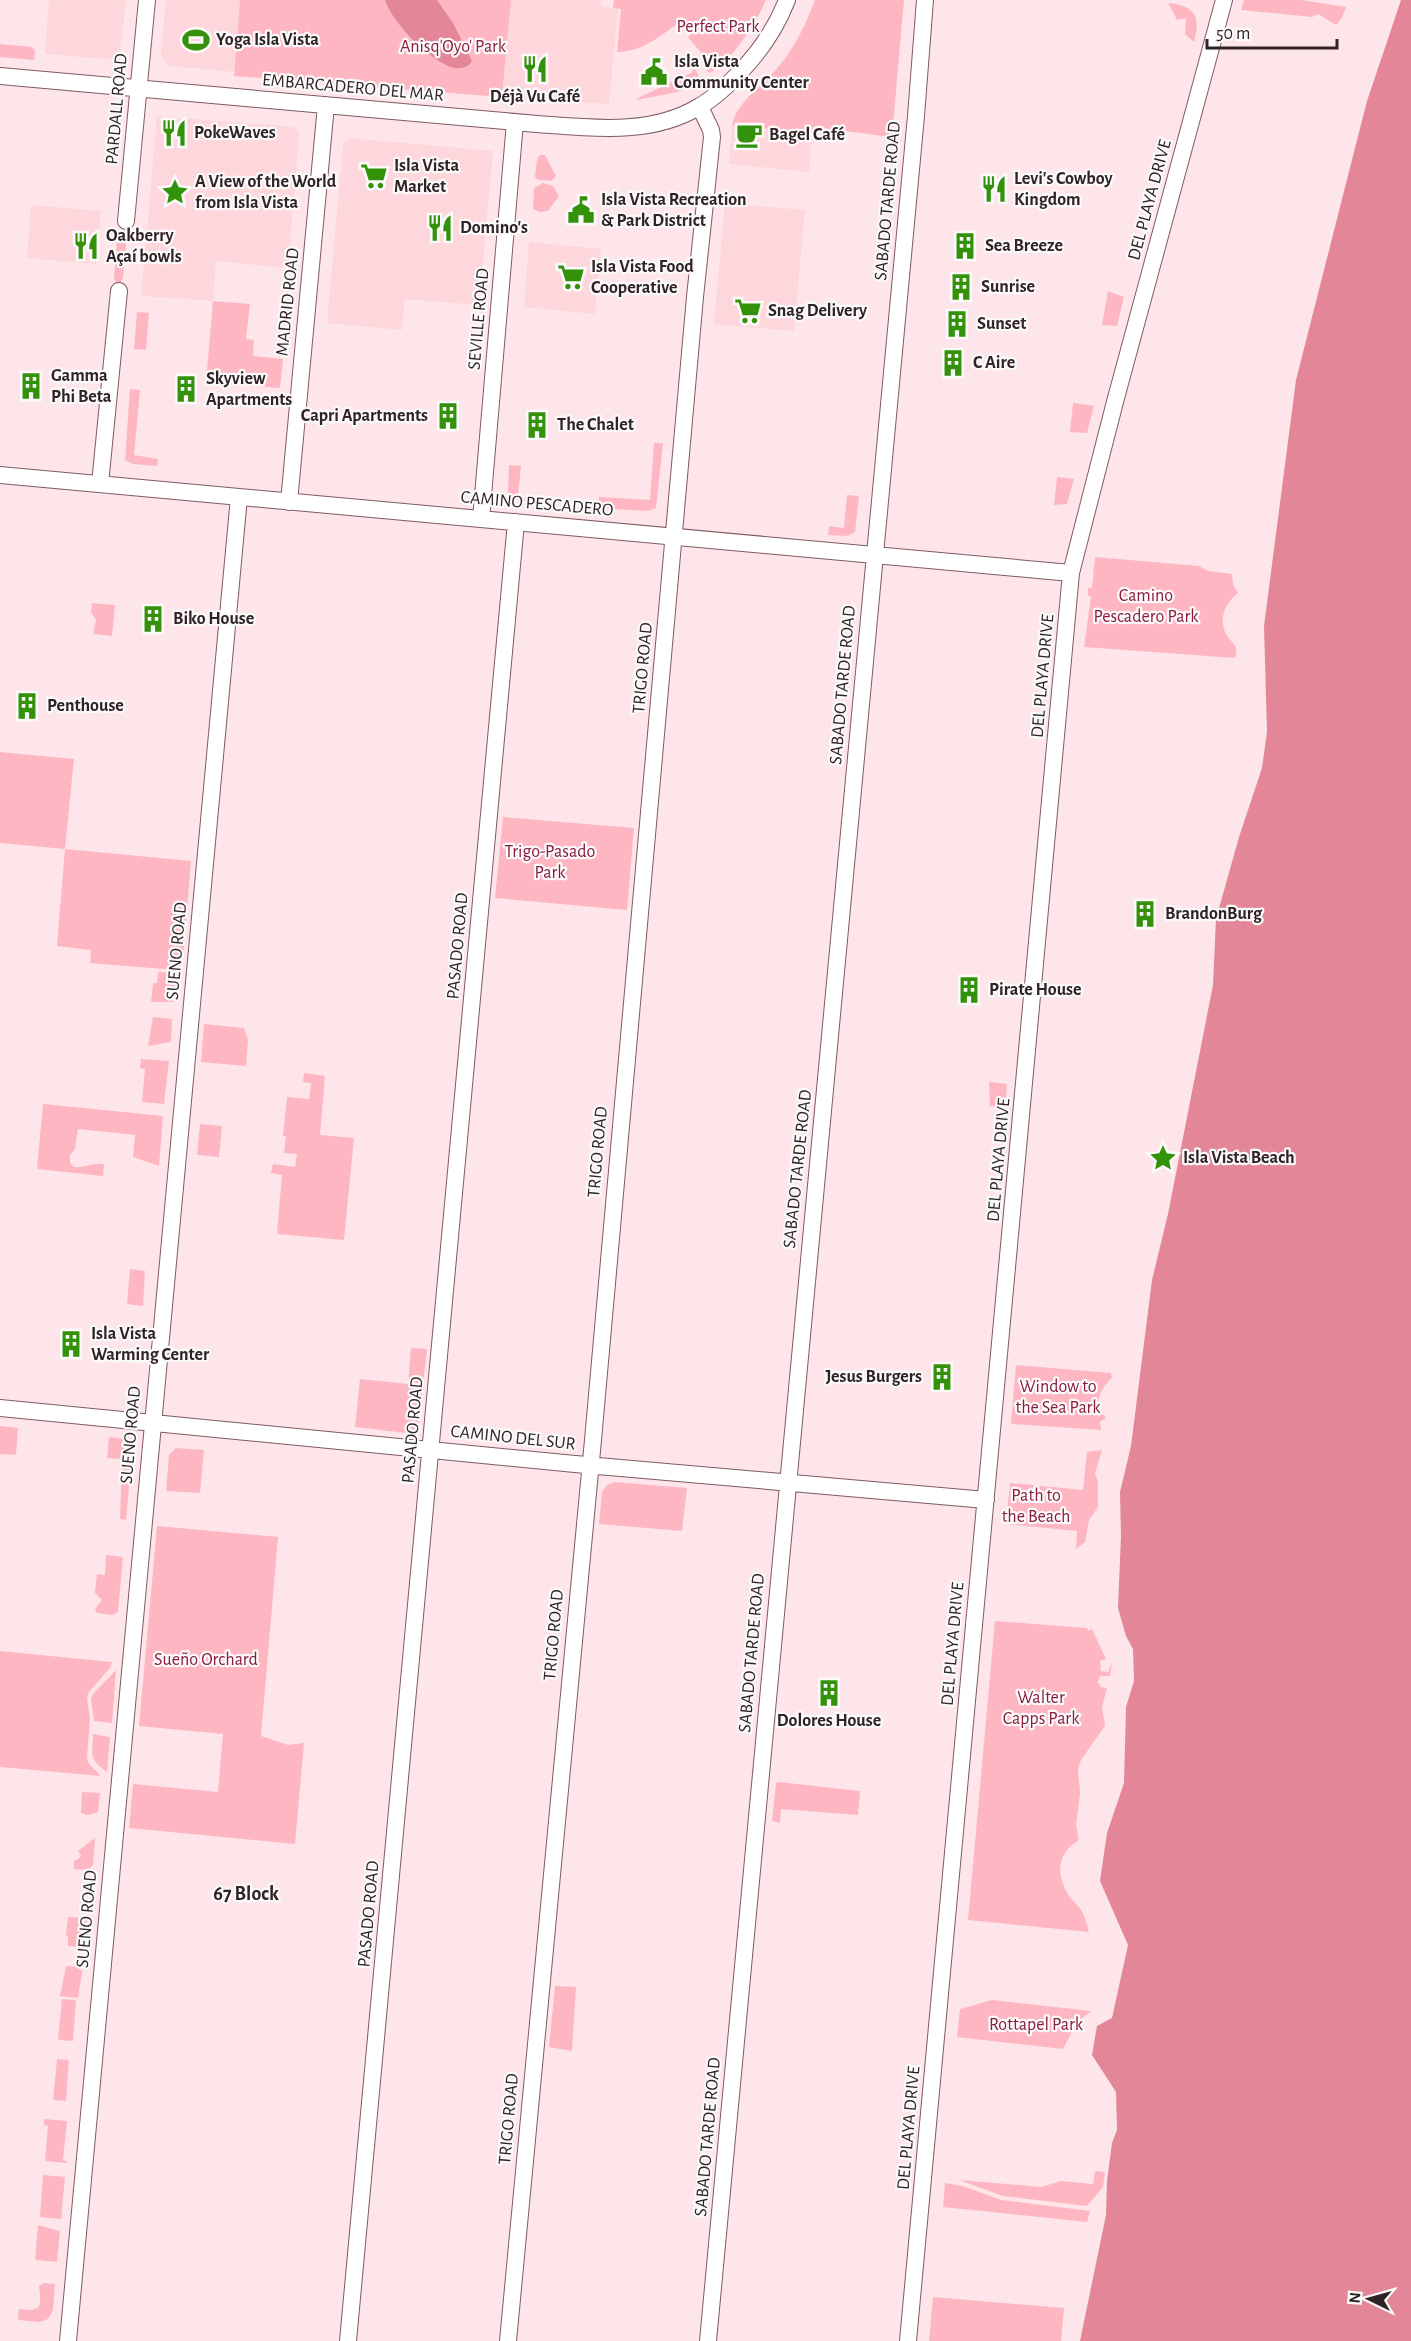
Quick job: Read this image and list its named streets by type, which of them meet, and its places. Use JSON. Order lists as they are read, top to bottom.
{
  "streets": {
    "street": [
      "EMBARCADERO DEL MAR",
      "PARDALL ROAD",
      "DEL PLAYA DRIVE",
      "SABADO TARDE ROAD",
      "MADRID ROAD",
      "SEVILLE ROAD",
      "CAMINO PESCADERO",
      "TRIGO ROAD",
      "PASADO ROAD",
      "SUENO ROAD",
      "CAMINO DEL SUR"
    ]
  },
  "crossings": [
    ["EMBARCADERO DEL MAR", "PARDALL ROAD"],
    ["EMBARCADERO DEL MAR", "MADRID ROAD"],
    ["EMBARCADERO DEL MAR", "SEVILLE ROAD"],
    ["EMBARCADERO DEL MAR", "TRIGO ROAD"],
    ["DEL PLAYA DRIVE", "CAMINO PESCADERO"],
    ["DEL PLAYA DRIVE", "CAMINO DEL SUR"],
    ["SABADO TARDE ROAD", "CAMINO PESCADERO"],
    ["SABADO TARDE ROAD", "CAMINO DEL SUR"],
    ["MADRID ROAD", "CAMINO PESCADERO"],
    ["SEVILLE ROAD", "CAMINO PESCADERO"],
    ["CAMINO PESCADERO", "TRIGO ROAD"],
    ["CAMINO PESCADERO", "PASADO ROAD"],
    ["CAMINO PESCADERO", "SUENO ROAD"],
    ["TRIGO ROAD", "CAMINO DEL SUR"],
    ["PASADO ROAD", "CAMINO DEL SUR"],
    ["SUENO ROAD", "CAMINO DEL SUR"]
  ],
  "districts": ["67 Block"],
  "parks": [
    "Perfect Park",
    "Anisq'Oyo' Park",
    "Camino Pescadero Park",
    "Trigo-Pasado Park",
    "Window to the Sea Park",
    "Path to the Beach",
    "Sueño Orchard",
    "Walter Capps Park",
    "Rottapel Park"
  ],
  "places": {
    "sports": ["Yoga Isla Vista"],
    "restaurant": [
      "Déjà Vu Café",
      "PokeWaves",
      "Levi's Cowboy Kingdom",
      "Domino's",
      "Oakberry Açaí bowls"
    ],
    "public building": ["Isla Vista Community Center", "Isla Vista Recreation & Park District"],
    "cafe": ["Bagel Café"],
    "supermarket": ["Isla Vista Market", "Isla Vista Food Cooperative", "Snag Delivery"],
    "place": ["A View of the World from Isla Vista", "Isla Vista Beach"],
    "building": [
      "Sea Breeze",
      "Sunrise",
      "Sunset",
      "C Aire",
      "Gamma Phi Beta",
      "Skyview Apartments",
      "Capri Apartments",
      "The Chalet",
      "Biko House",
      "Penthouse",
      "BrandonBurg",
      "Pirate House",
      "Isla Vista Warming Center",
      "Jesus Burgers",
      "Dolores House"
    ]
  },
  "scale_bar": "50 m",
  "north": "left"
}
